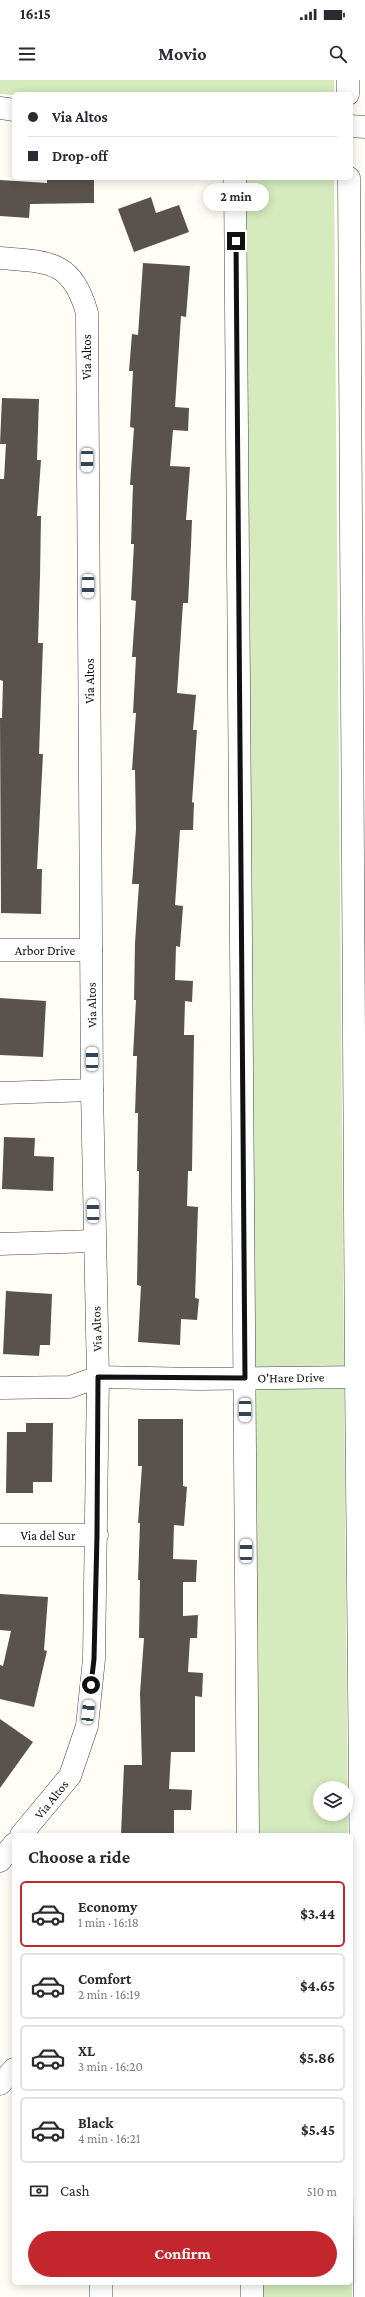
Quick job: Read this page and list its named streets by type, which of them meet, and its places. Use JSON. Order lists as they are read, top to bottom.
{
  "streets": {
    "street": [
      "Via Altos",
      "Arbor Drive",
      "O'Hare Drive",
      "Via del Sur"
    ]
  },
  "crossings": [
    ["Via Altos", "Arbor Drive"],
    ["Via Altos", "O'Hare Drive"],
    ["Via Altos", "Via del Sur"]
  ],
  "page": {
    "status": "16:15",
    "header": "Movio",
    "banner": ["Via Altos", "Drop-off"],
    "bubble": "2 min",
    "heading": "Choose a ride",
    "list": [
      {
        "name": "Economy",
        "note": "1 min · 16:18",
        "value": "$3.44"
      },
      {
        "name": "Comfort",
        "note": "2 min · 16:19",
        "value": "$4.65"
      },
      {
        "name": "XL",
        "note": "3 min · 16:20",
        "value": "$5.86"
      },
      {
        "name": "Black",
        "note": "4 min · 16:21",
        "value": "$5.45"
      }
    ],
    "pay": ["Cash", "510 m"],
    "buttons": "Confirm"
  }
}
